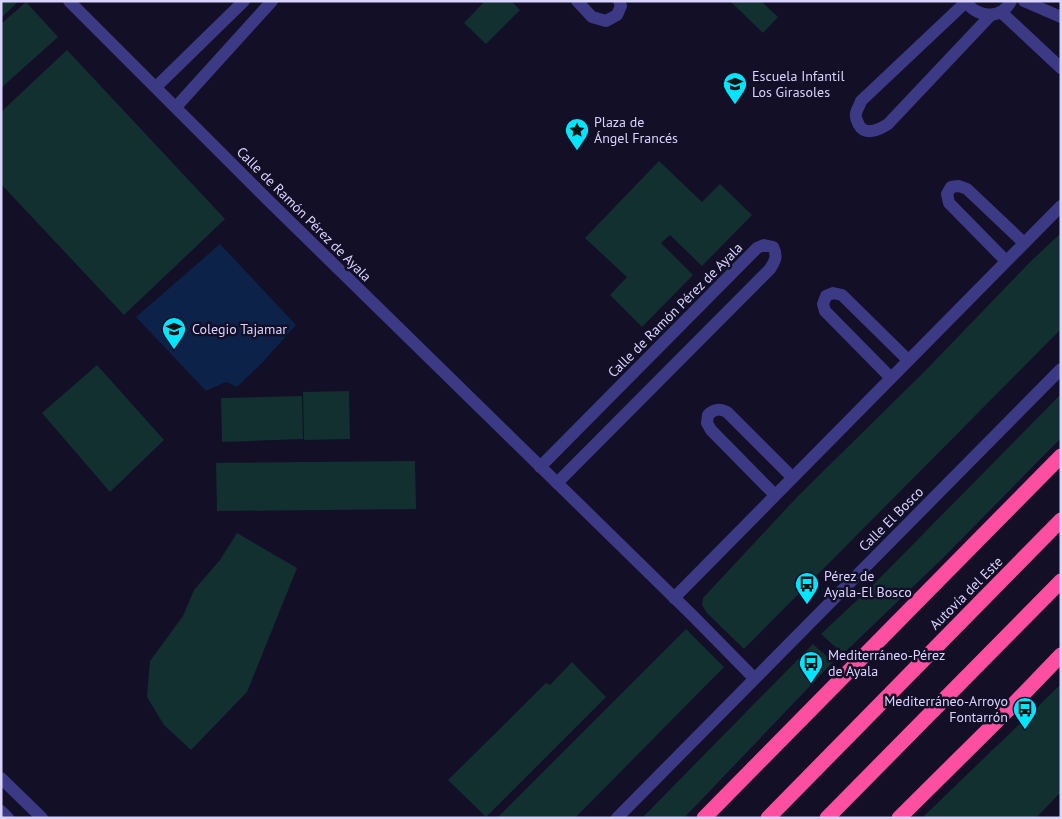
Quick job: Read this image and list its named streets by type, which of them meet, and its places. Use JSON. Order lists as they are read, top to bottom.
{
  "streets": {
    "highway": ["Autovía del Este"],
    "street": ["Calle de Ramón Pérez de Ayala", "Calle El Bosco"]
  },
  "crossings": [
    ["Calle de Ramón Pérez de Ayala", "Calle El Bosco"]
  ],
  "places": {
    "school or university": ["Escuela Infantil Los Girasoles", "Colegio Tajamar"],
    "place": ["Plaza de Ángel Francés"],
    "bus stop": ["Pérez de Ayala-El Bosco", "Mediterráneo-Pérez de Ayala", "Mediterráneo-Arroyo Fontarrón"]
  }
}
